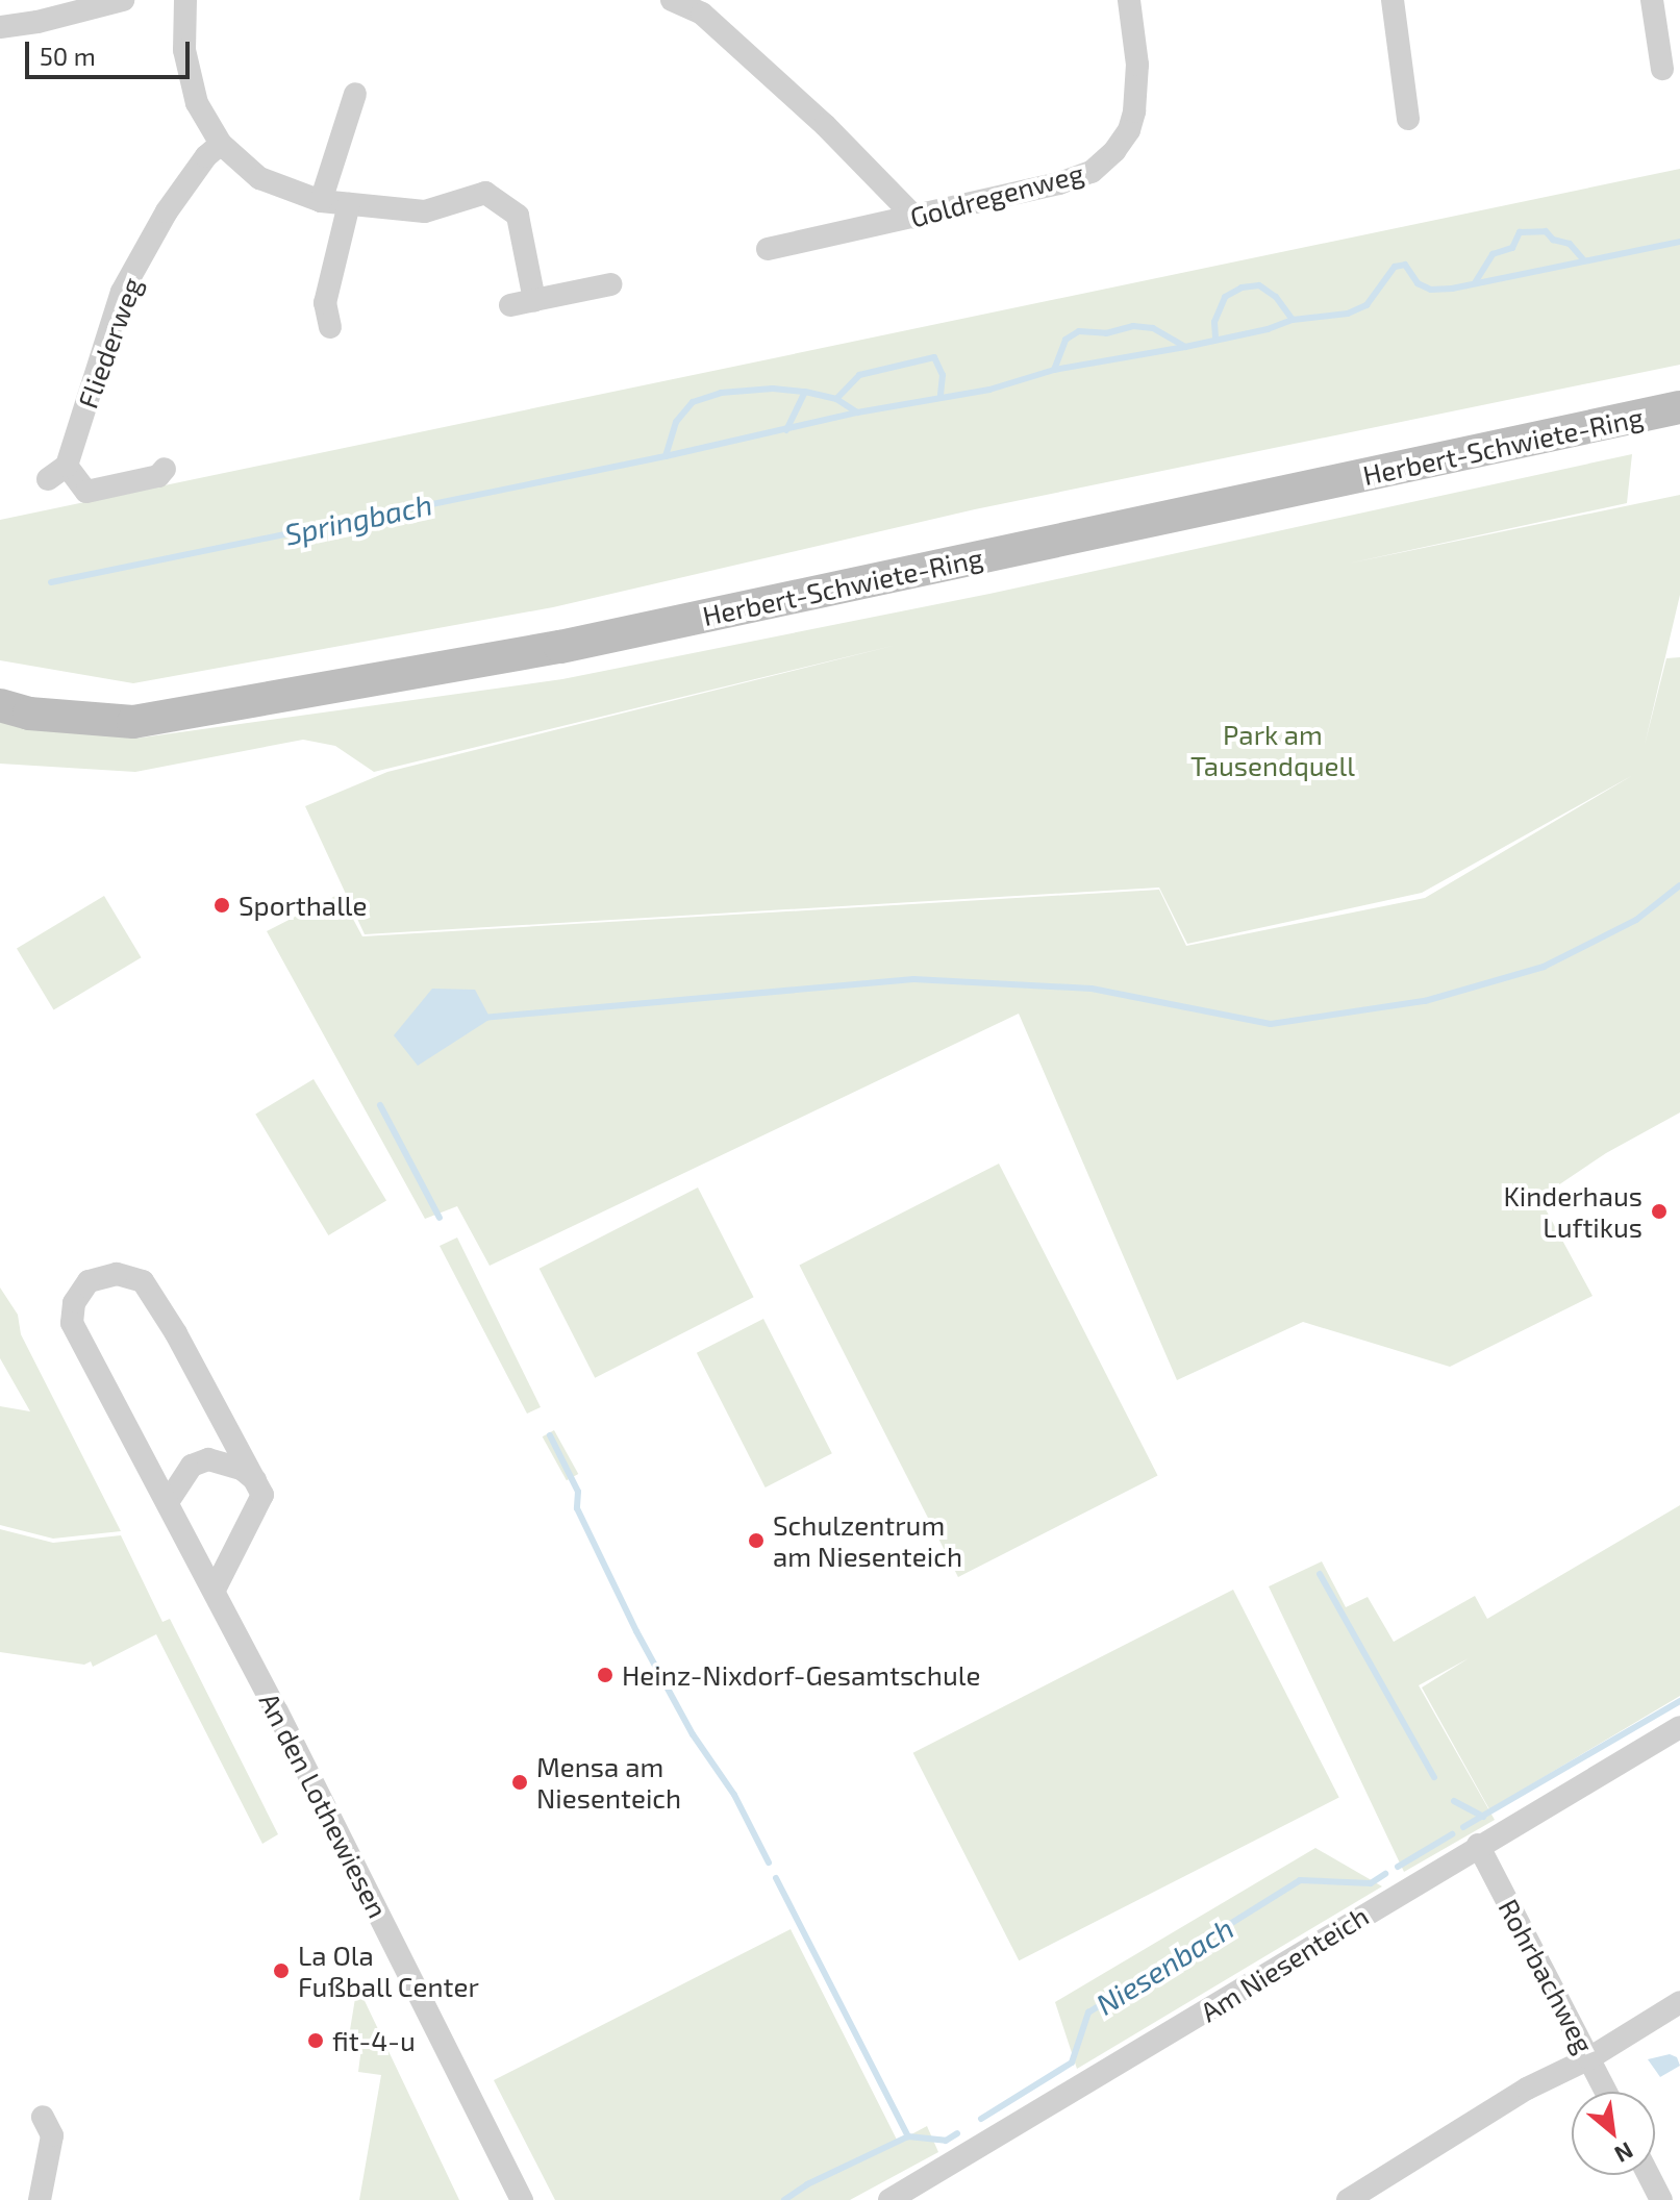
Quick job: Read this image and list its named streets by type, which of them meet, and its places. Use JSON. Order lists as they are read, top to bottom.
{
  "streets": {
    "main road": ["Herbert-Schwiete-Ring"],
    "street": [
      "Goldregenweg",
      "Fliederweg",
      "An den Lothewiesen",
      "Am Niesenteich",
      "Rohrbachweg"
    ]
  },
  "crossings": [
    ["Am Niesenteich", "Rohrbachweg"]
  ],
  "water": ["Springbach", "Niesenbach"],
  "parks": ["Park am Tausendquell"],
  "places": [
    "Sporthalle",
    "Kinderhaus Luftikus",
    "Schulzentrum am Niesenteich",
    "Heinz-Nixdorf-Gesamtschule",
    "Mensa am Niesenteich",
    "La Ola Fußball Center",
    "fit-4-u"
  ],
  "scale_bar": "50 m",
  "north": "bottom right"
}
